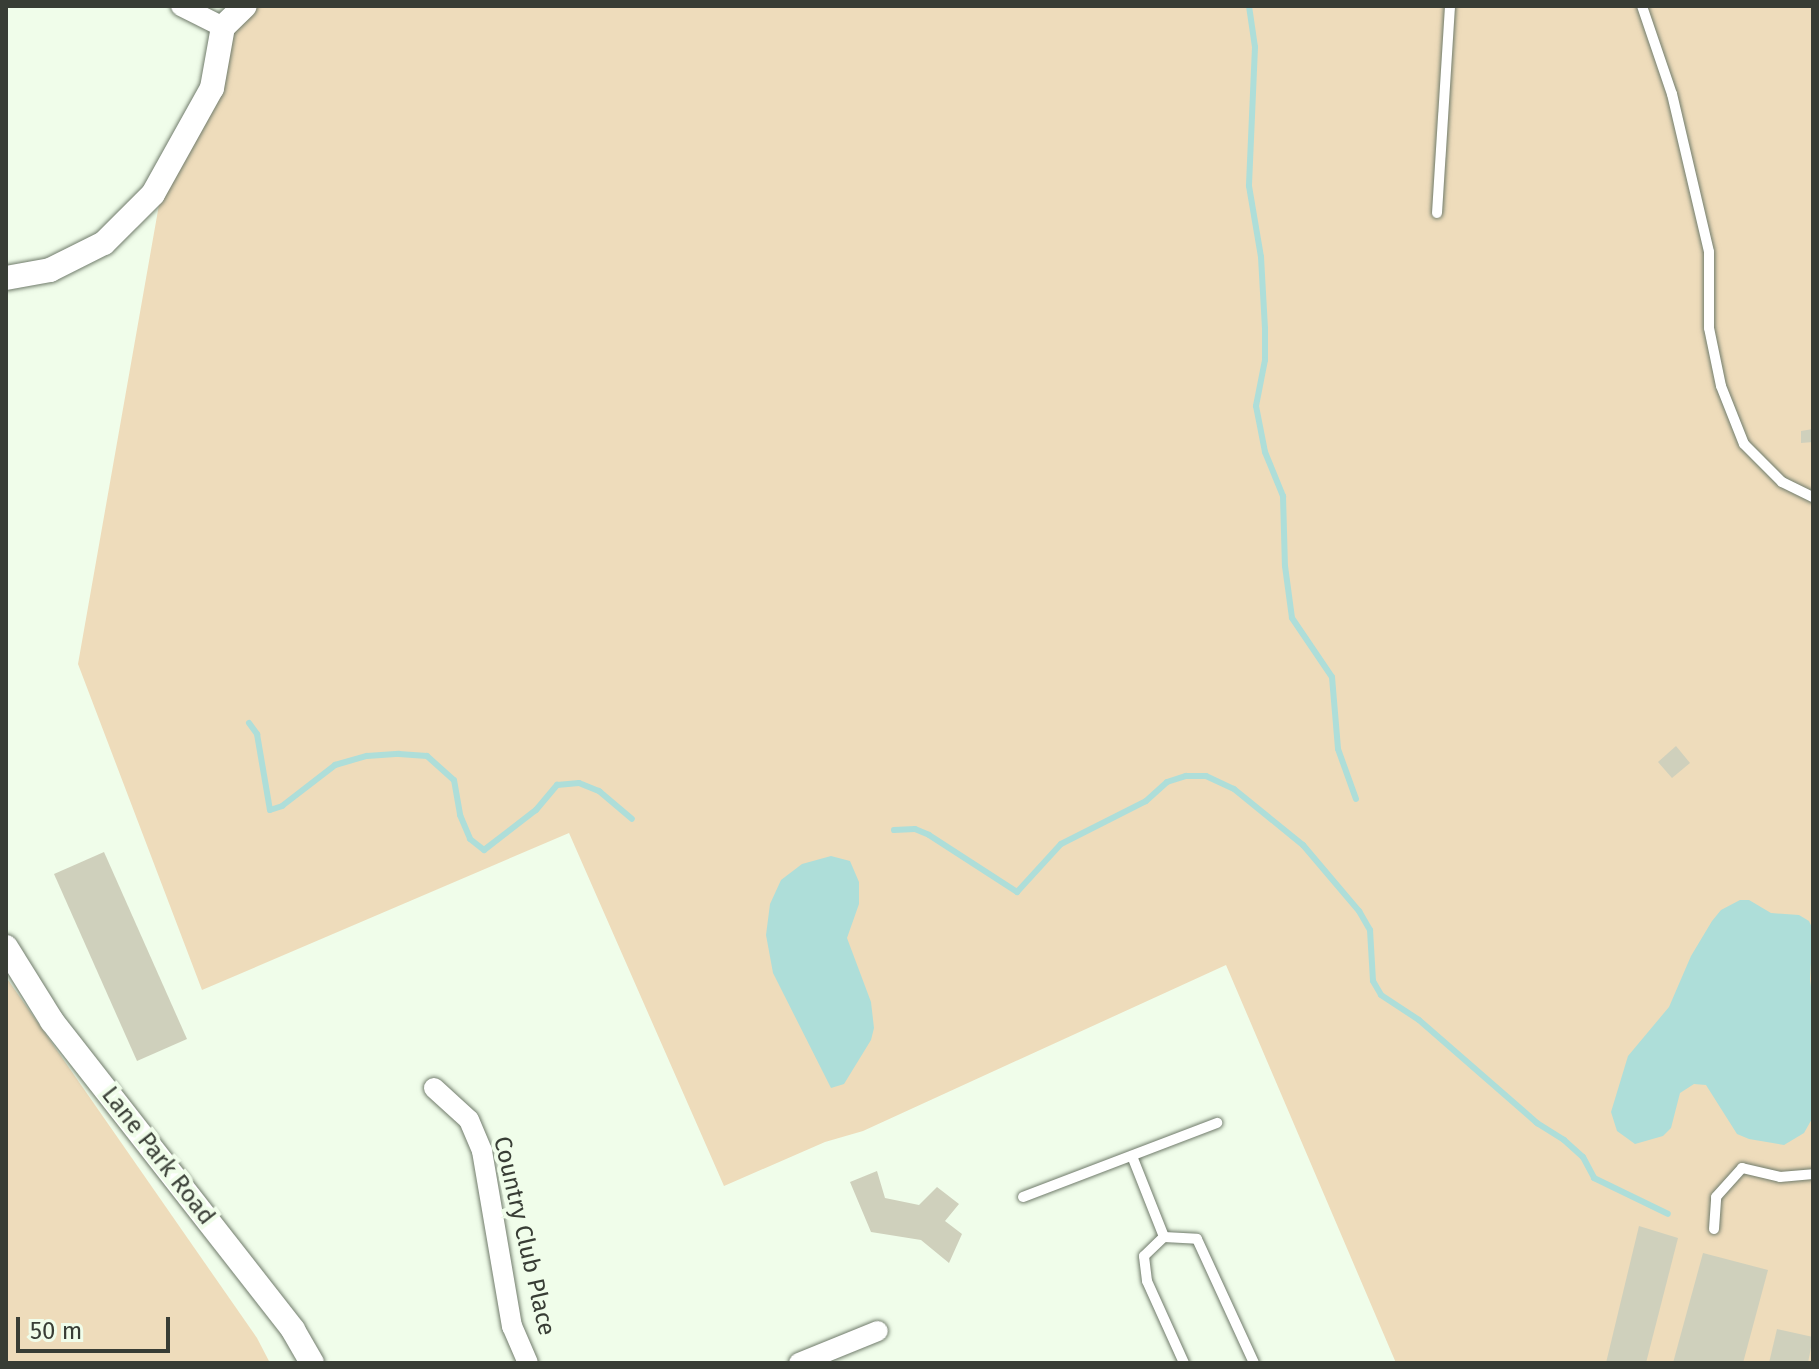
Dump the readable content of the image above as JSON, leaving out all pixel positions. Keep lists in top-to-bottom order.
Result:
{
  "streets": {
    "street": ["Lane Park Road", "Country Club Place"]
  },
  "scale_bar": "50 m"
}
